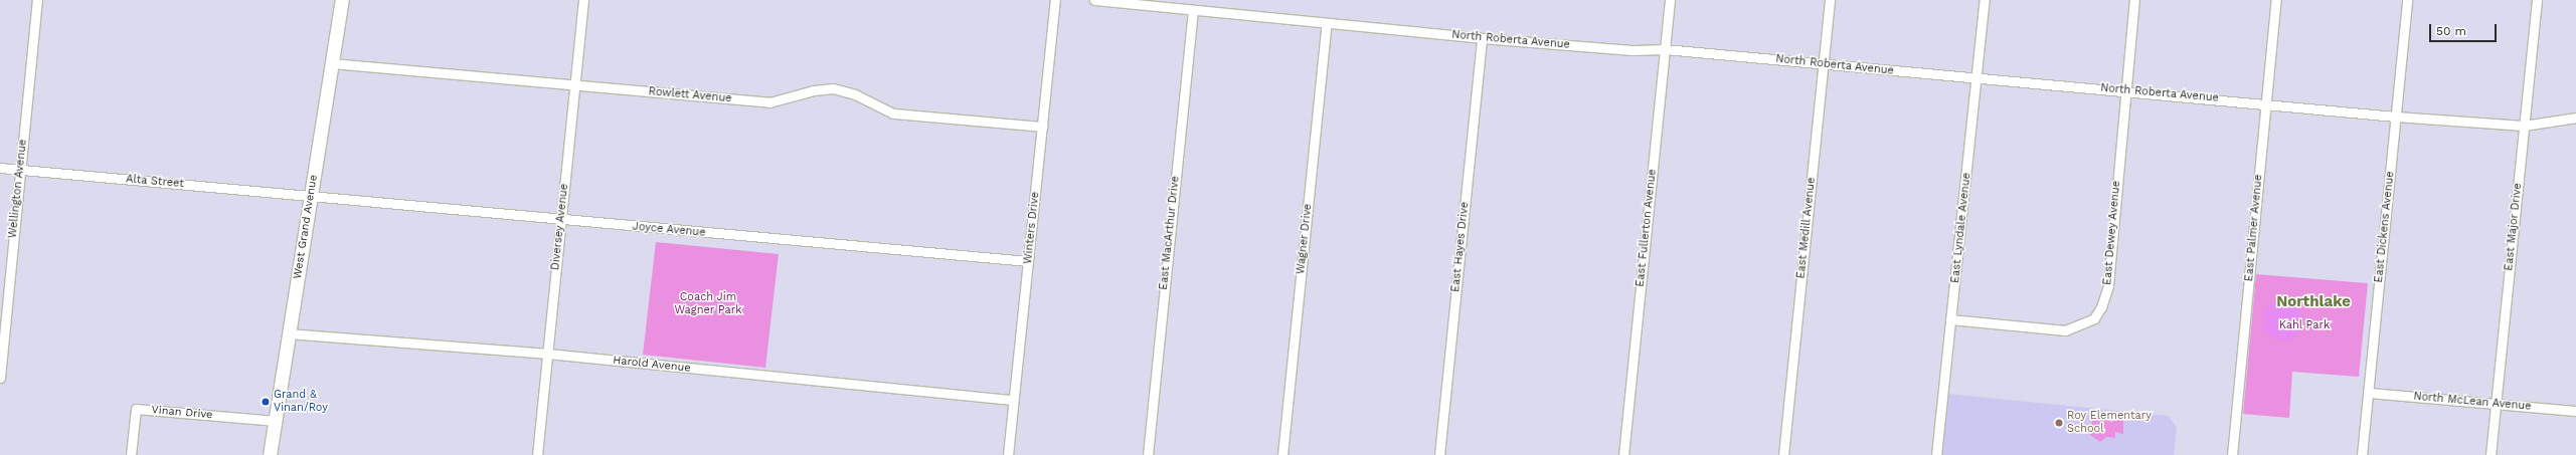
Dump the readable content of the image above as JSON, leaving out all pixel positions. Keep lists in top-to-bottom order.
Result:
{
  "streets": {
    "main road": ["West Grand Avenue"],
    "street": [
      "North Roberta Avenue",
      "Rowlett Avenue",
      "Alta Street",
      "Wellington Avenue",
      "Diversey Avenue",
      "East Dickens Avenue",
      "East Major Drive",
      "Winters Drive",
      "East Fullerton Avenue",
      "East Medill Avenue",
      "East Lyndale Avenue",
      "East Palmer Avenue",
      "Joyce Avenue",
      "East MacArthur Drive",
      "East Dewey Avenue",
      "Wagner Drive",
      "East Hayes Drive",
      "Harold Avenue",
      "North McLean Avenue",
      "Vinan Drive"
    ]
  },
  "crossings": [
    ["North Roberta Avenue", "East Dickens Avenue"],
    ["North Roberta Avenue", "East Major Drive"],
    ["North Roberta Avenue", "East Fullerton Avenue"],
    ["North Roberta Avenue", "East Medill Avenue"],
    ["North Roberta Avenue", "East Lyndale Avenue"],
    ["North Roberta Avenue", "East Palmer Avenue"],
    ["North Roberta Avenue", "East MacArthur Drive"],
    ["North Roberta Avenue", "East Dewey Avenue"],
    ["North Roberta Avenue", "Wagner Drive"],
    ["North Roberta Avenue", "East Hayes Drive"],
    ["Rowlett Avenue", "West Grand Avenue"],
    ["Rowlett Avenue", "Diversey Avenue"],
    ["Rowlett Avenue", "Winters Drive"],
    ["Alta Street", "Wellington Avenue"],
    ["Alta Street", "West Grand Avenue"],
    ["Alta Street", "Joyce Avenue"],
    ["West Grand Avenue", "Joyce Avenue"],
    ["West Grand Avenue", "Harold Avenue"],
    ["West Grand Avenue", "Vinan Drive"],
    ["Diversey Avenue", "Joyce Avenue"],
    ["Diversey Avenue", "Harold Avenue"],
    ["East Dickens Avenue", "North McLean Avenue"],
    ["East Major Drive", "North McLean Avenue"],
    ["Winters Drive", "Joyce Avenue"],
    ["Winters Drive", "Harold Avenue"],
    ["East Lyndale Avenue", "East Dewey Avenue"]
  ],
  "districts": ["Northlake"],
  "parks": ["Coach Jim Wagner Park", "Kahl Park"],
  "places": ["Grand & Vinan/Roy", "Roy Elementary School"],
  "scale_bar": "50 m"
}
